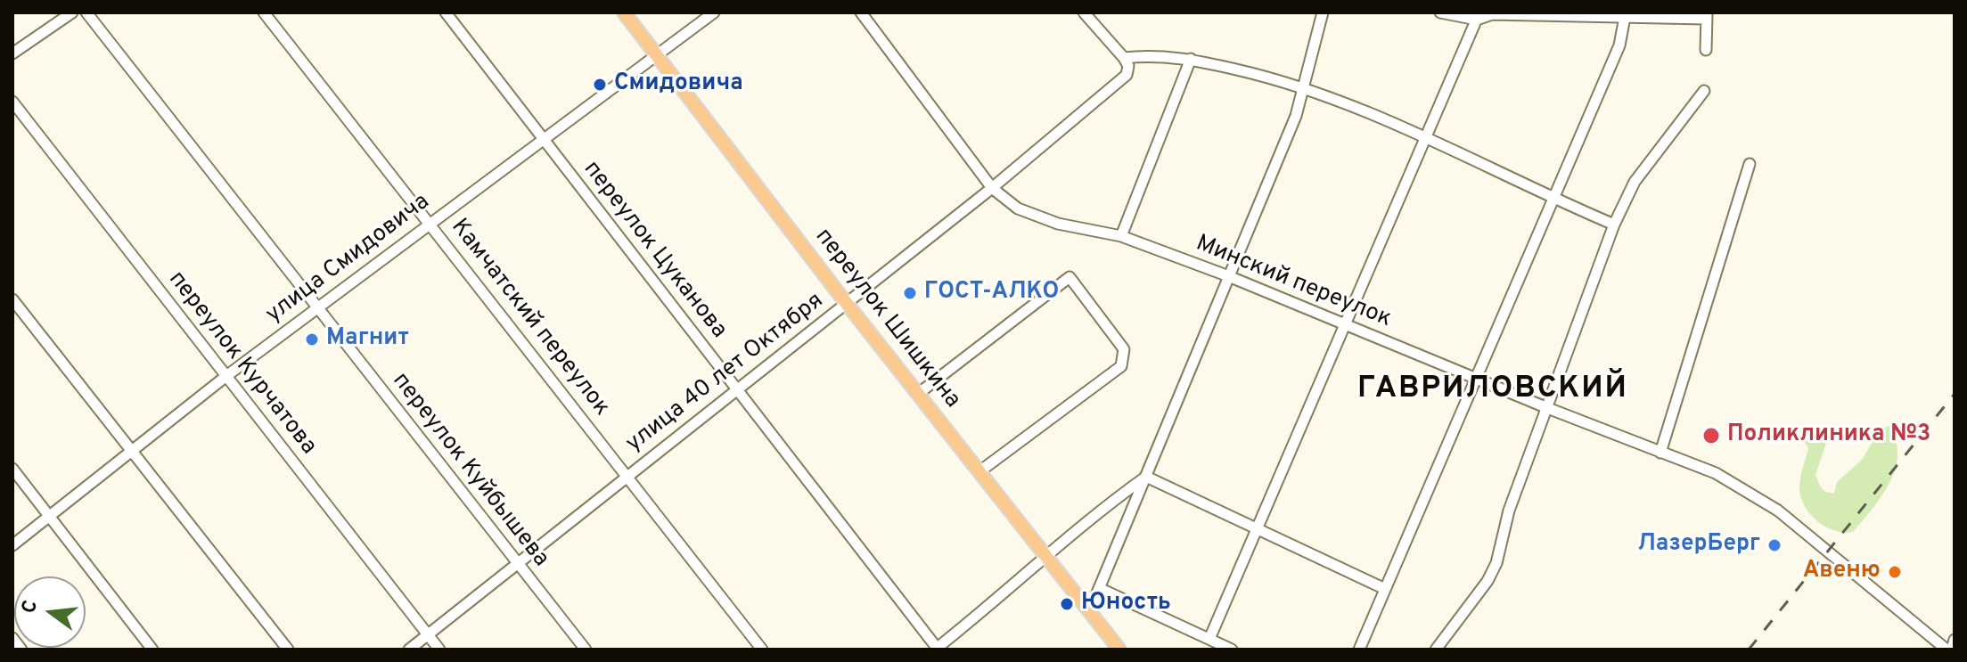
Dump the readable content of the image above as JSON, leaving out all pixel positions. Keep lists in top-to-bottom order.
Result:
{
  "streets": {
    "main road": ["переулок Шишкина"],
    "street": [
      "переулок Цуканова",
      "улица Смидовича",
      "Минский переулок",
      "Камчатский переулок",
      "переулок Курчатова",
      "улица 40 лет Октября",
      "переулок Куйбышева"
    ]
  },
  "crossings": [
    ["переулок Цуканова", "улица Смидовича"],
    ["переулок Цуканова", "улица 40 лет Октября"],
    ["улица Смидовича", "Камчатский переулок"],
    ["улица Смидовича", "переулок Шишкина"],
    ["улица Смидовича", "переулок Курчатова"],
    ["улица Смидовича", "переулок Куйбышева"],
    ["Минский переулок", "улица 40 лет Октября"],
    ["Камчатский переулок", "улица 40 лет Октября"],
    ["переулок Шишкина", "улица 40 лет Октября"],
    ["переулок Курчатова", "улица 40 лет Октября"],
    ["улица 40 лет Октября", "переулок Куйбышева"]
  ],
  "districts": ["ГАВРИЛОВСКИЙ"],
  "places": [
    "Смидовича",
    "ГОСТ-АЛКО",
    "Магнит",
    "Поликлиника №3",
    "ЛазерБерг",
    "Авеню",
    "Юность"
  ],
  "north": "left"
}
